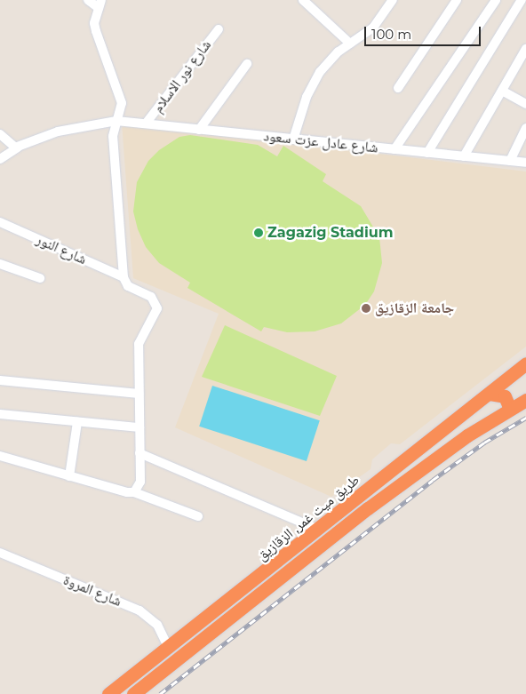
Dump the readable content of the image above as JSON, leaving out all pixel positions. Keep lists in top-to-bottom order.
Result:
{
  "streets": {
    "highway": ["طريق ميت غمر, الزقازيق"],
    "street": [
      "شارع نور الاسلام",
      "شارع عادل عزت سعود",
      "شارع النور",
      "شارع المروة"
    ]
  },
  "crossings": [
    ["شارع نور الاسلام", "شارع عادل عزت سعود"],
    ["طريق ميت غمر, الزقازيق", "شارع المروة"]
  ],
  "places": ["Zagazig Stadium", "جامعة الزقازيق"],
  "scale_bar": "100 m"
}
